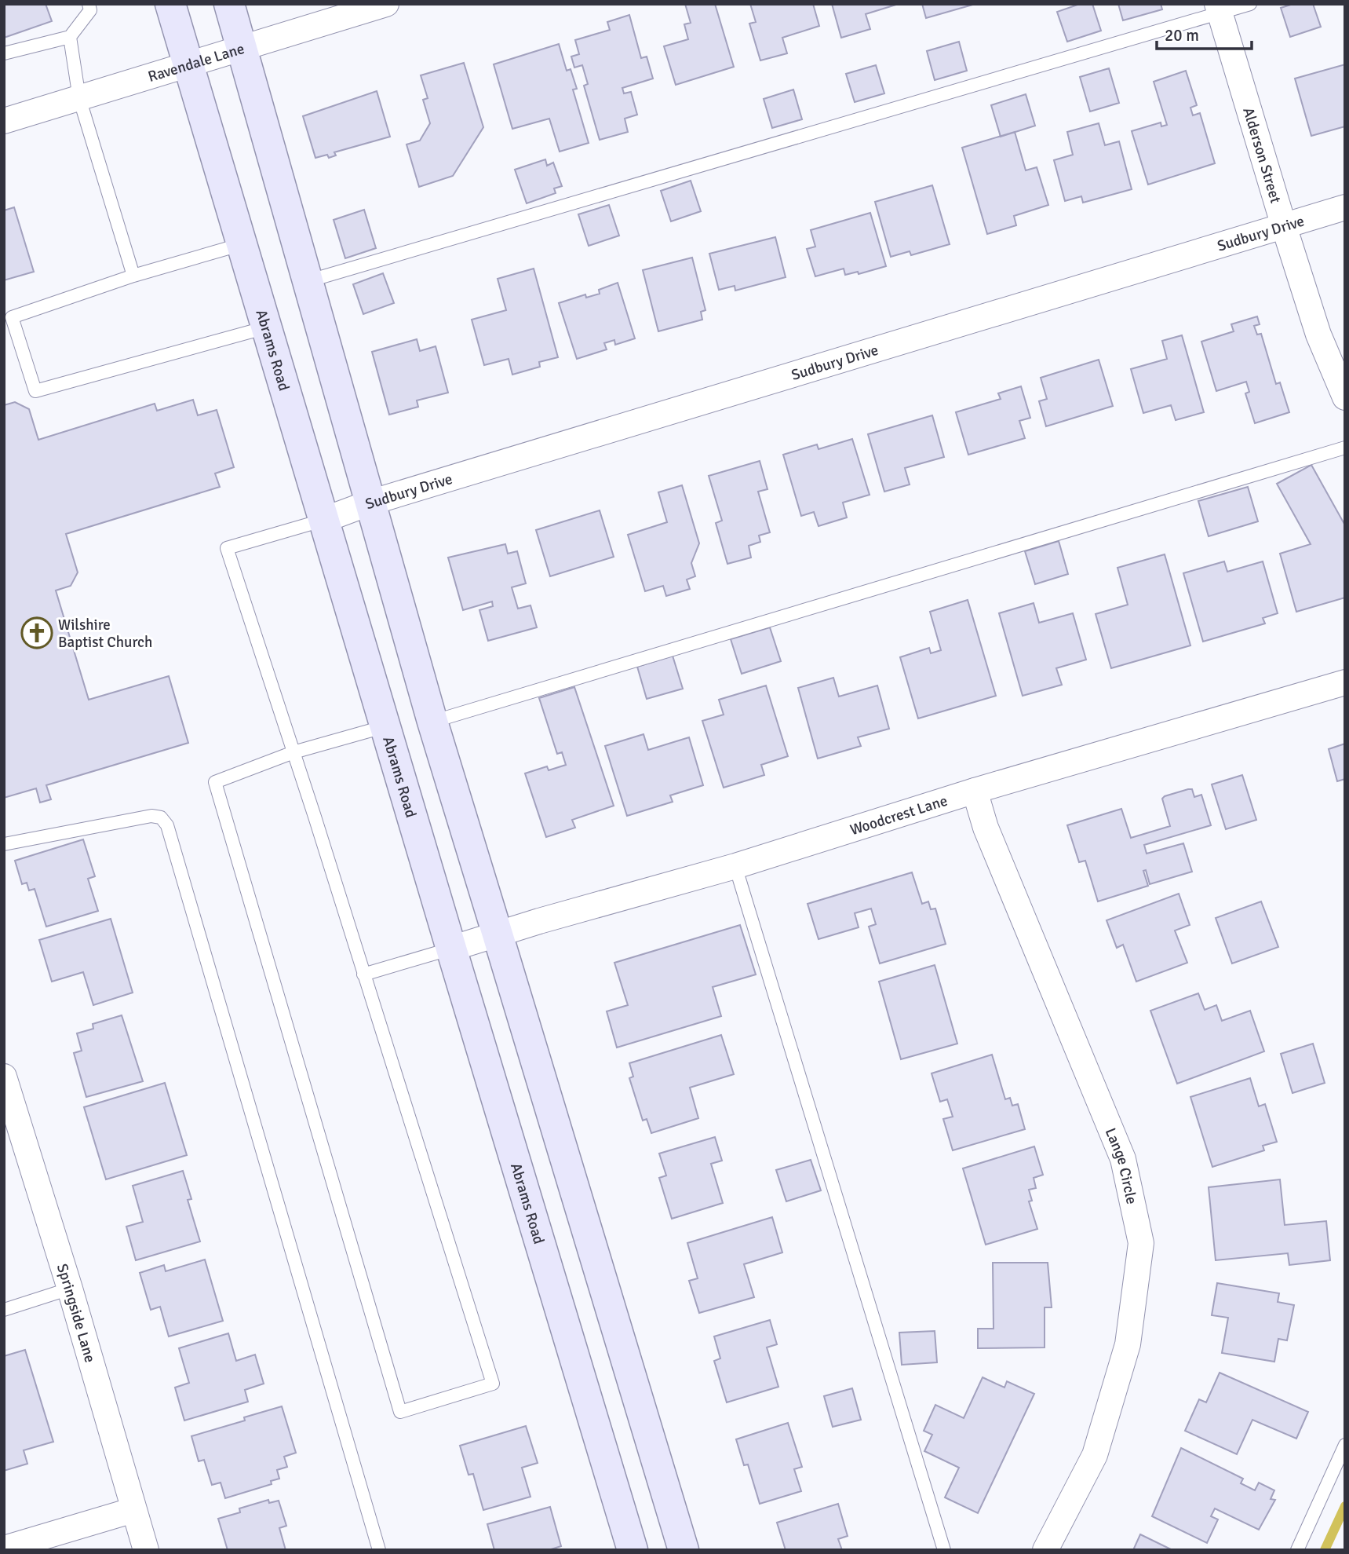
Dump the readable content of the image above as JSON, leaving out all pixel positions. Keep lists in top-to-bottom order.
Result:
{
  "streets": {
    "main road": ["Abrams Road"],
    "street": [
      "Ravendale Lane",
      "Alderson Street",
      "Sudbury Drive",
      "Woodcrest Lane",
      "Lange Circle",
      "Springside Lane"
    ]
  },
  "crossings": [
    ["Ravendale Lane", "Abrams Road"],
    ["Alderson Street", "Sudbury Drive"],
    ["Sudbury Drive", "Abrams Road"],
    ["Abrams Road", "Woodcrest Lane"],
    ["Woodcrest Lane", "Lange Circle"]
  ],
  "places": {
    "church": ["Wilshire Baptist Church"]
  },
  "scale_bar": "20 m"
}
